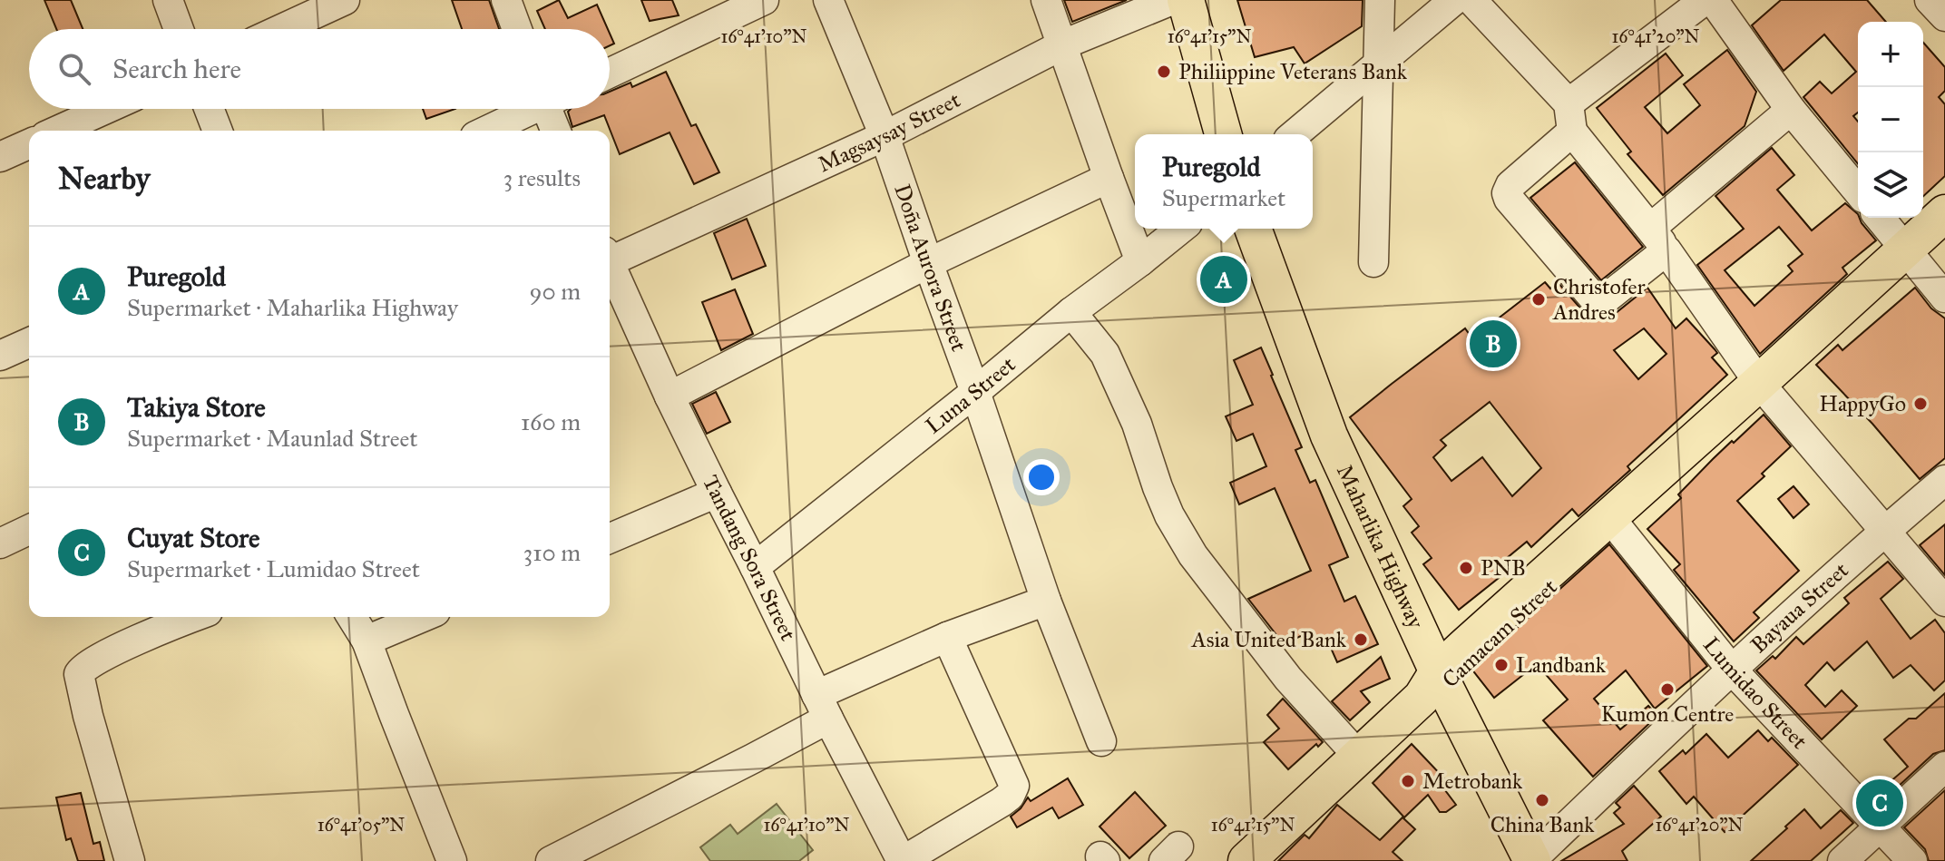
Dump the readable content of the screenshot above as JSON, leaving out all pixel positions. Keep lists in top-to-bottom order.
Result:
{
  "streets": {
    "main road": ["Maharlika Highway", "Camacam Street"],
    "street": [
      "Magsaysay Street",
      "Doña Aurora Street",
      "Luna Street",
      "Tandang Sora Street",
      "Bayaua Street",
      "Lumidao Street"
    ]
  },
  "crossings": [
    ["Magsaysay Street", "Doña Aurora Street"],
    ["Doña Aurora Street", "Luna Street"],
    ["Luna Street", "Tandang Sora Street"],
    ["Maharlika Highway", "Bayaua Street"],
    ["Maharlika Highway", "Camacam Street"],
    ["Bayaua Street", "Lumidao Street"],
    ["Camacam Street", "Lumidao Street"]
  ],
  "places": [
    "Philiippine Veterans Bank",
    "Christofer Andres",
    "HappyGo",
    "PNB",
    "Asia United Bank",
    "Landbank",
    "Kumon Centre",
    "Metrobank",
    "China Bank"
  ],
  "page": {
    "map_buttons": ["+", "−"],
    "search": "Search here",
    "heading": ["Nearby", "3 results"],
    "popup": ["Puregold", "Supermarket"],
    "list": [
      {
        "mark": "A",
        "name": "Puregold",
        "note": "Supermarket · Maharlika Highway",
        "value": "90 m"
      },
      {
        "mark": "B",
        "name": "Takiya Store",
        "note": "Supermarket · Maunlad Street",
        "value": "160 m"
      },
      {
        "mark": "C",
        "name": "Cuyat Store",
        "note": "Supermarket · Lumidao Street",
        "value": "310 m"
      }
    ],
    "pins": ["A", "B", "C"]
  },
  "coordinates": [
    "16°41'10\"N",
    "16°41'15\"N",
    "16°41'20\"N",
    "16°41'05\"N"
  ]
}
